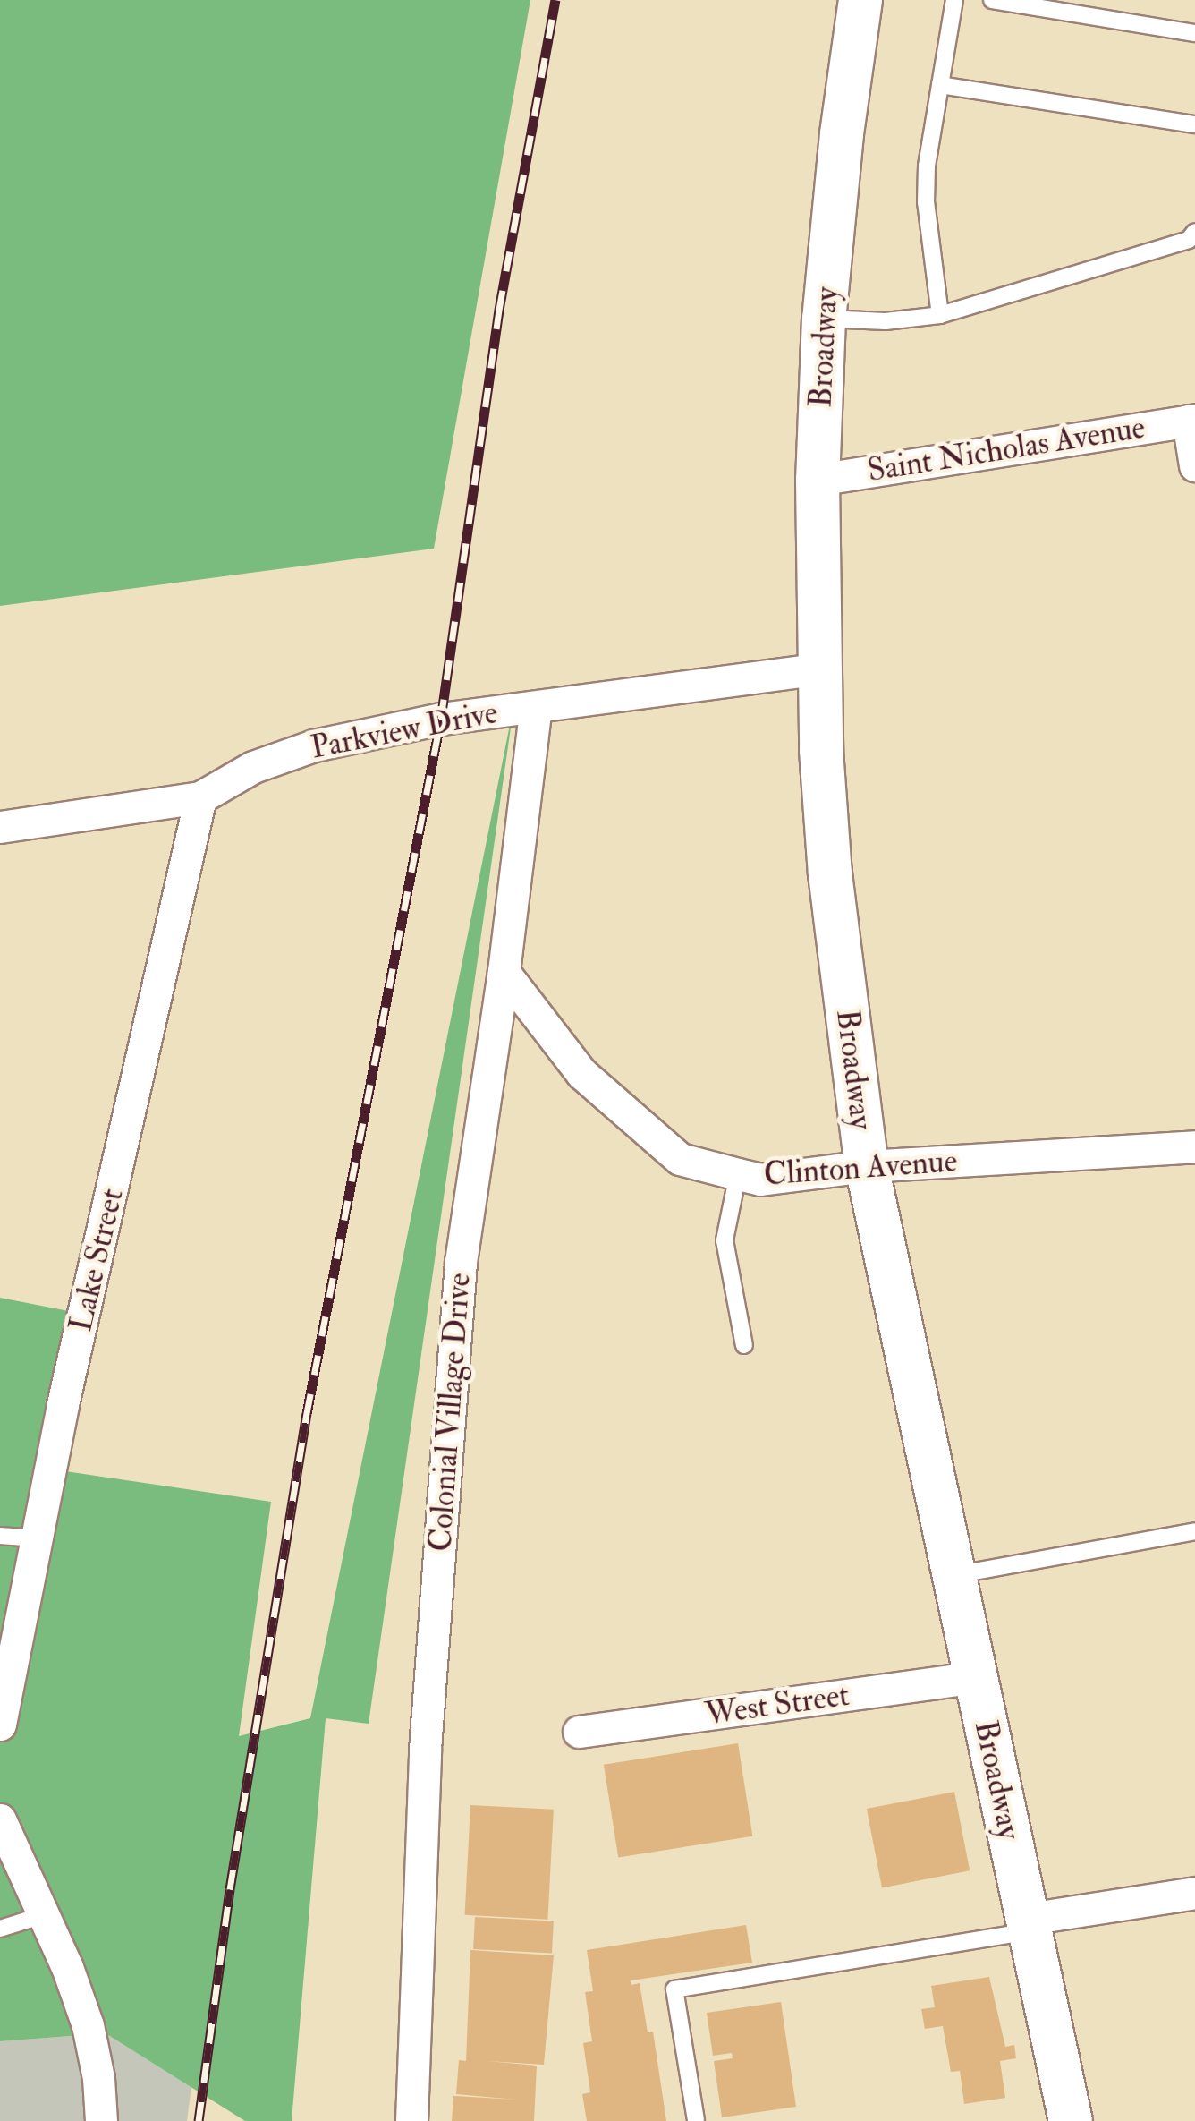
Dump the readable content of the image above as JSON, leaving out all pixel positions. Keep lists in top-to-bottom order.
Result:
{
  "streets": {
    "street": [
      "Broadway",
      "Saint Nicholas Avenue",
      "Parkview Drive",
      "Clinton Avenue",
      "Lake Street",
      "Colonial Village Drive",
      "West Street"
    ]
  },
  "crossings": [
    ["Broadway", "Saint Nicholas Avenue"],
    ["Broadway", "Parkview Drive"],
    ["Broadway", "Clinton Avenue"],
    ["Broadway", "West Street"],
    ["Parkview Drive", "Lake Street"],
    ["Parkview Drive", "Colonial Village Drive"],
    ["Clinton Avenue", "Colonial Village Drive"]
  ]
}
